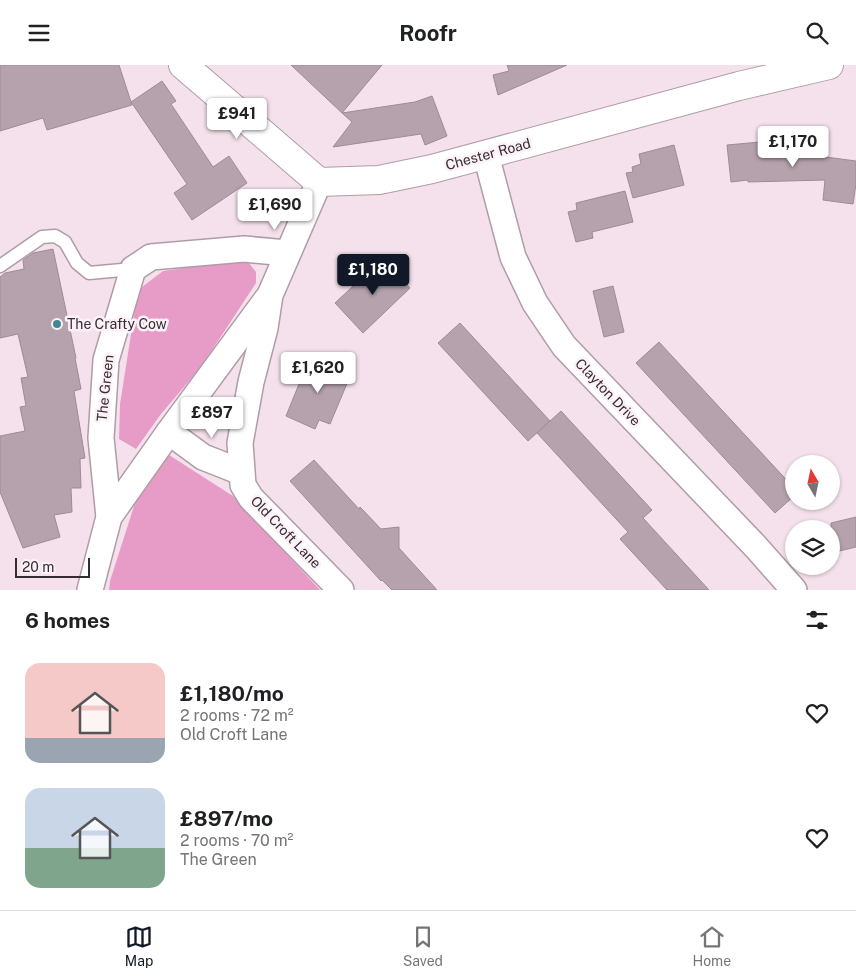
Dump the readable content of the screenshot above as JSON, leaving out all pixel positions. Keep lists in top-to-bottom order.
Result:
{
  "streets": {
    "main road": ["Chester Road"],
    "street": ["The Green", "Clayton Drive", "Old Croft Lane"]
  },
  "crossings": [
    ["Chester Road", "Clayton Drive"],
    ["Chester Road", "Old Croft Lane"],
    ["The Green", "Old Croft Lane"]
  ],
  "places": ["The Crafty Cow"],
  "scale_bar": "20 m",
  "north": "top",
  "page": {
    "header": "Roofr",
    "price": [
      "£941",
      "£1,170",
      "£1,690",
      "£1,180",
      "£1,620",
      "£897"
    ],
    "scale": "20 m",
    "heading": "6 homes",
    "list": [
      {
        "name": "£1,180/mo",
        "note": "2 rooms · 72 m² · Old Croft Lane"
      },
      {
        "name": "£897/mo",
        "note": "2 rooms · 70 m² · The Green"
      }
    ],
    "tabs": ["Map", "Saved", "Home"]
  }
}
